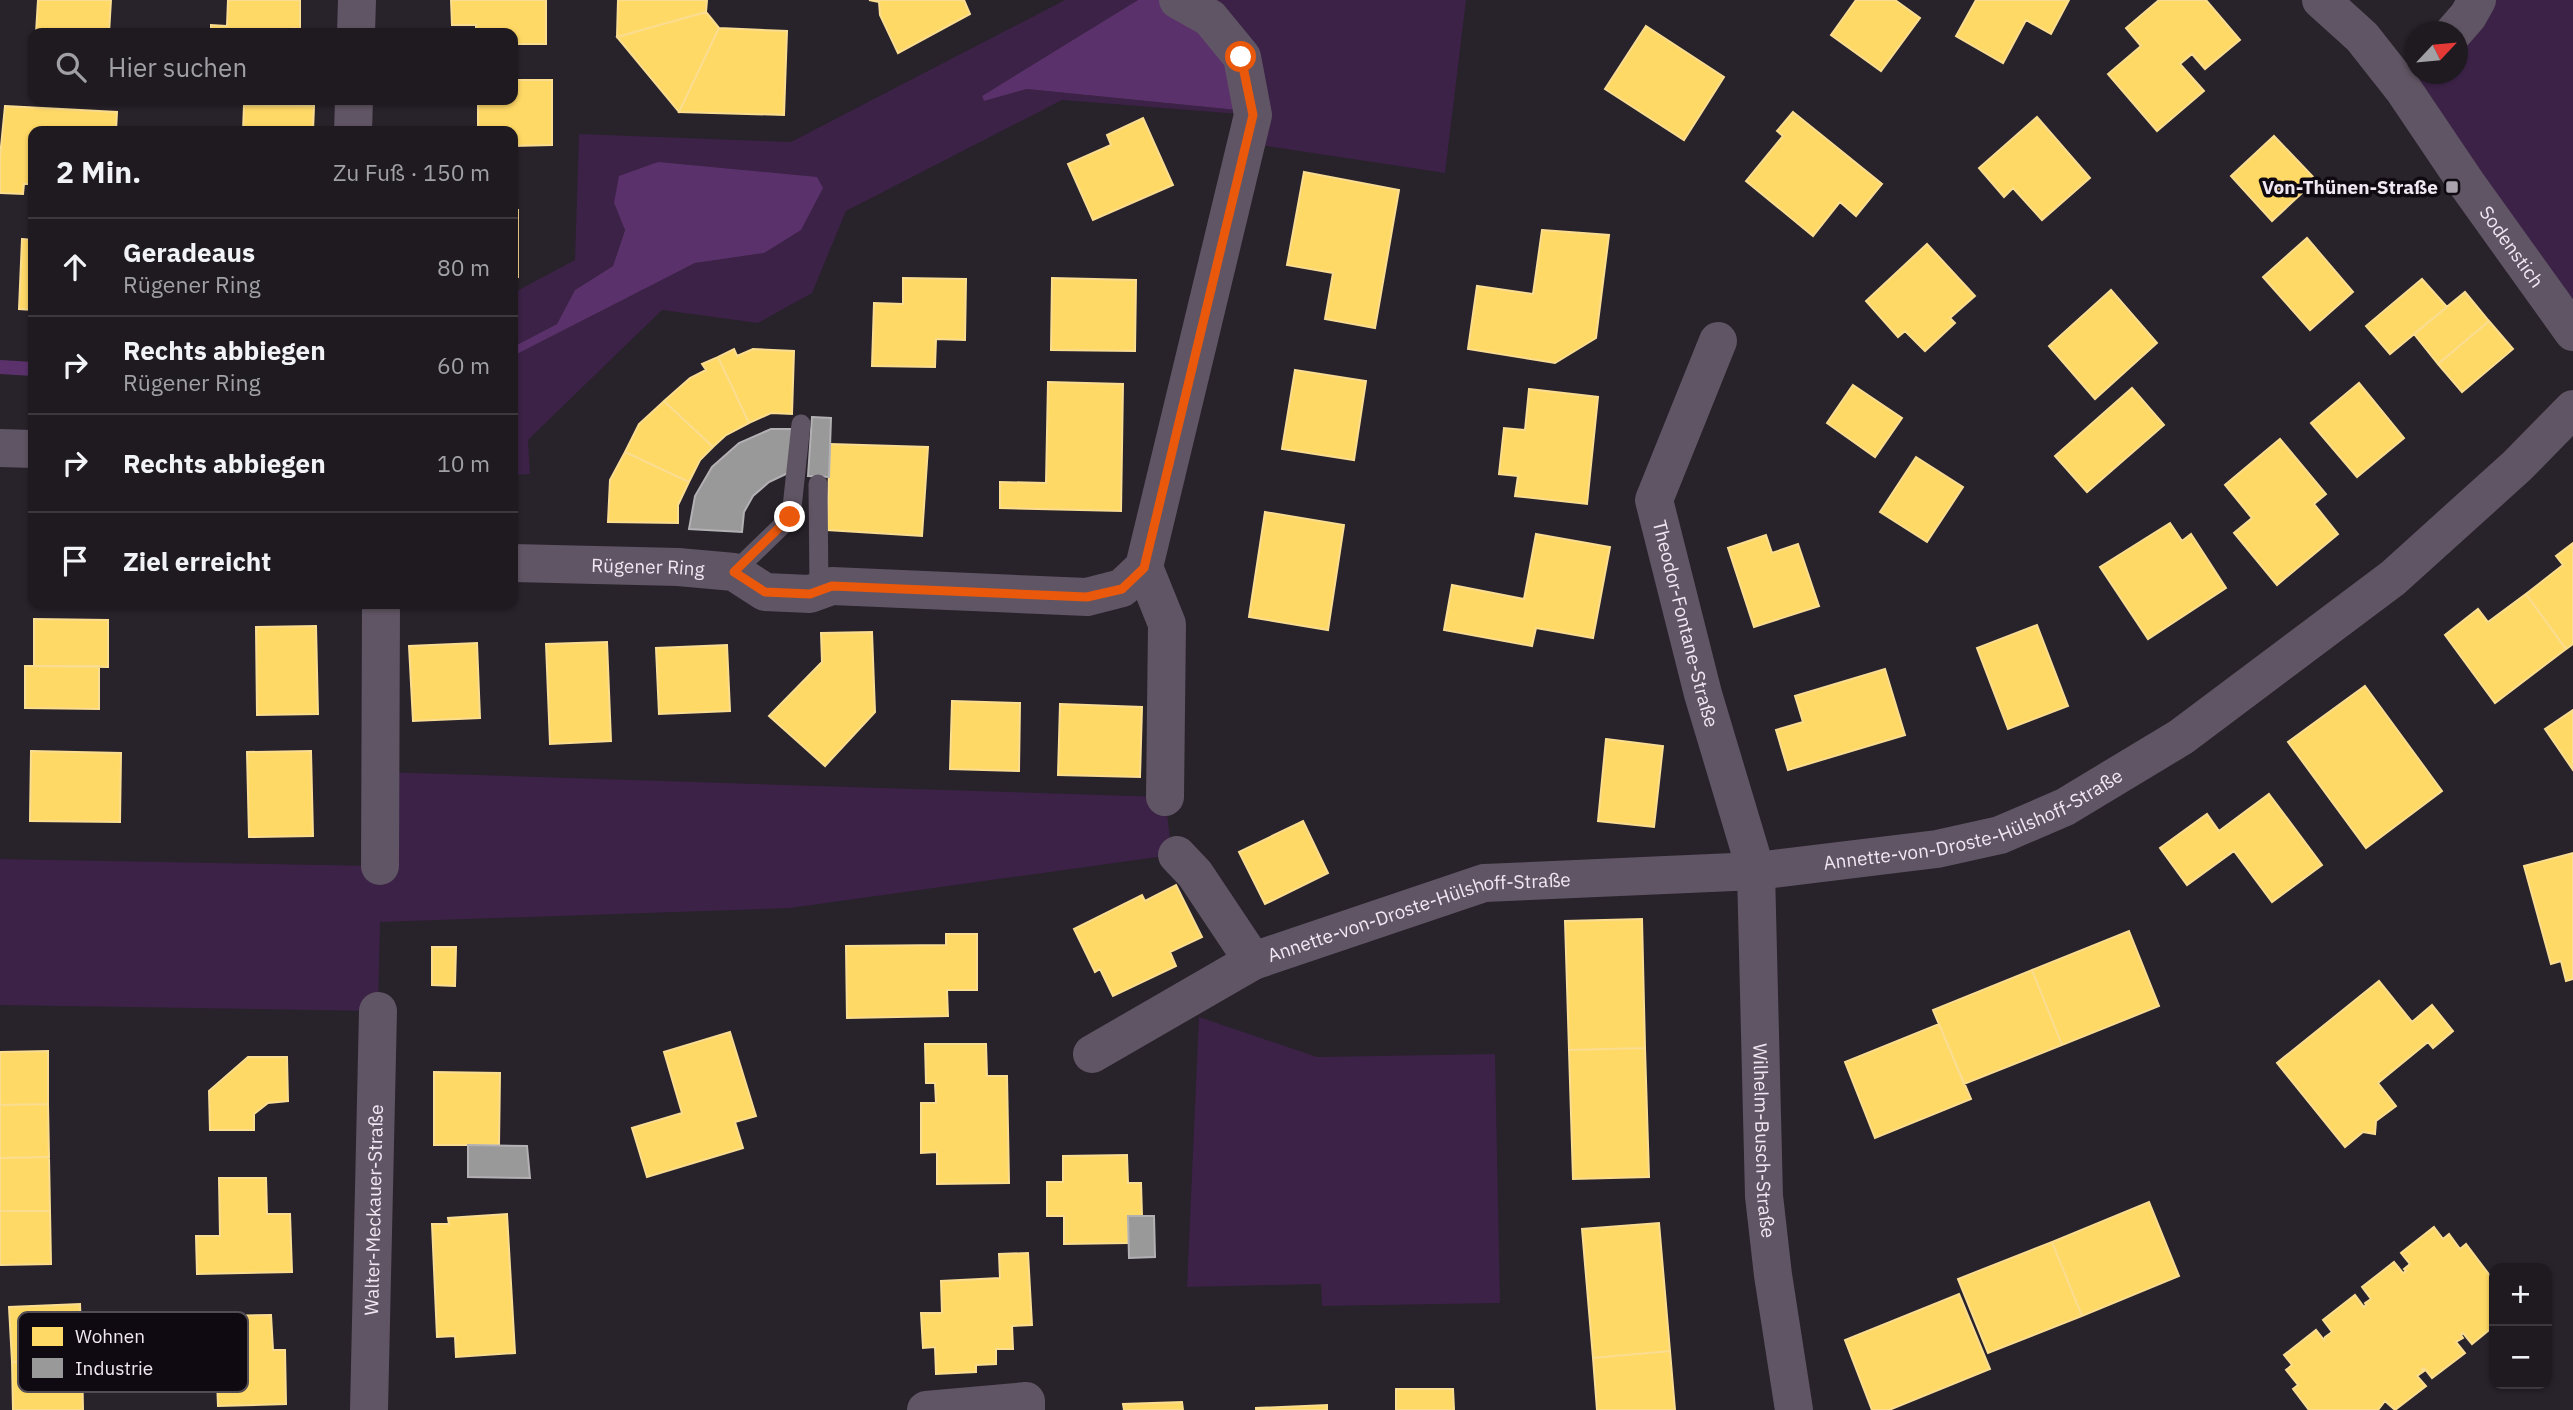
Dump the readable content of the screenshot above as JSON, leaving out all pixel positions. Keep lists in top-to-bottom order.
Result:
{
  "streets": {
    "street": [
      "Sodenstich",
      "Rügener Ring",
      "Theodor-Fontane-Straße",
      "Annette-von-Droste-Hülshoff-Straße",
      "Wilhelm-Busch-Straße",
      "Walter-Meckauer-Straße"
    ]
  },
  "crossings": [
    ["Theodor-Fontane-Straße", "Annette-von-Droste-Hülshoff-Straße"],
    ["Theodor-Fontane-Straße", "Wilhelm-Busch-Straße"],
    ["Annette-von-Droste-Hülshoff-Straße", "Wilhelm-Busch-Straße"]
  ],
  "places": {
    "transit": ["Von-Thünen-Straße"]
  },
  "legend": ["Wohnen", "Industrie"],
  "north": "top right",
  "page": {
    "search": "Hier suchen",
    "heading": ["2 Min.", "Zu Fuß · 150 m"],
    "list": [
      ["Geradeaus", "Rügener Ring", "80 m"],
      ["Rechts abbiegen", "Rügener Ring", "60 m"],
      ["Rechts abbiegen", "10 m"],
      "Ziel erreicht"
    ],
    "map_buttons": ["+", "−"]
  }
}
